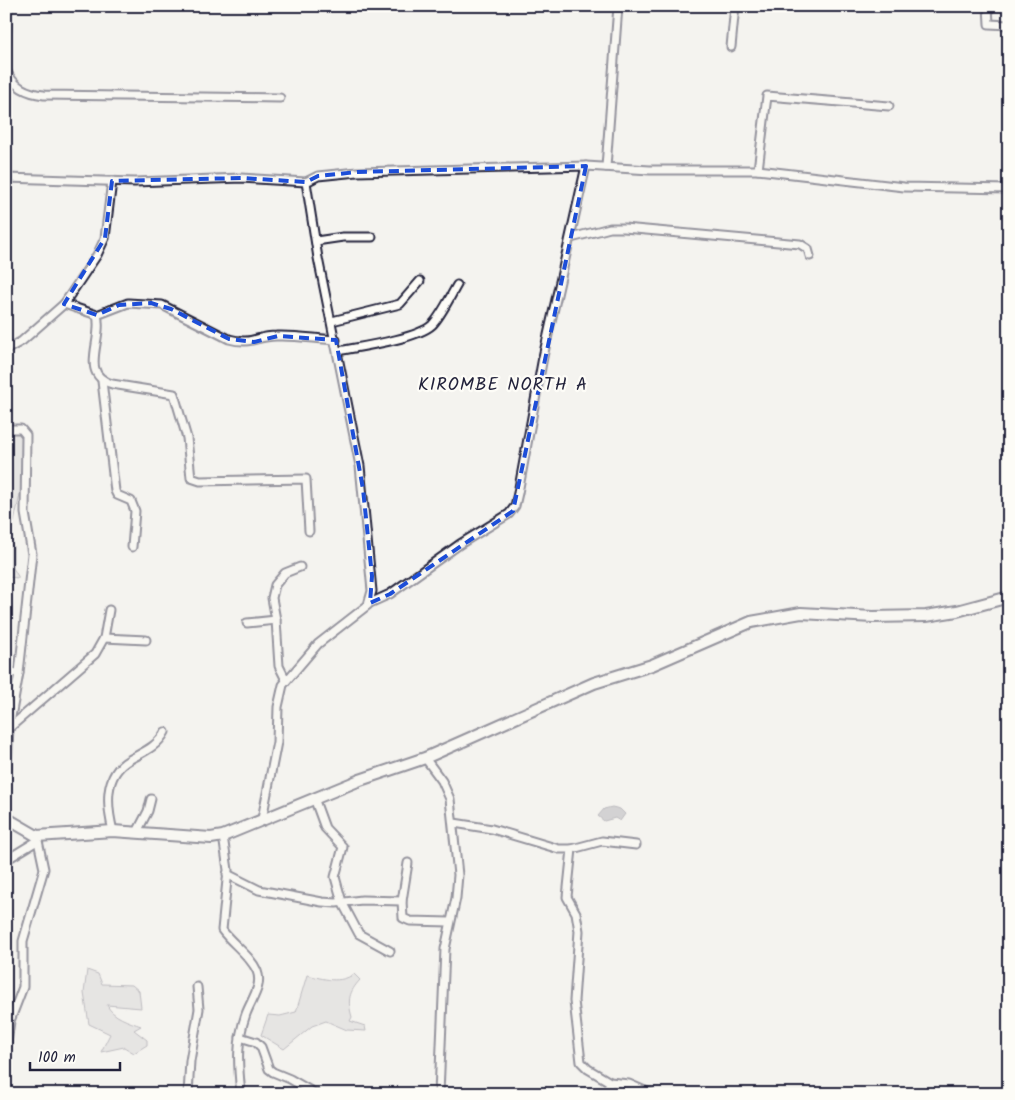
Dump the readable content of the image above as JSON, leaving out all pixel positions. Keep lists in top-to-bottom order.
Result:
{
  "districts": ["KIROMBE NORTH A"],
  "scale_bar": "100 m"
}
